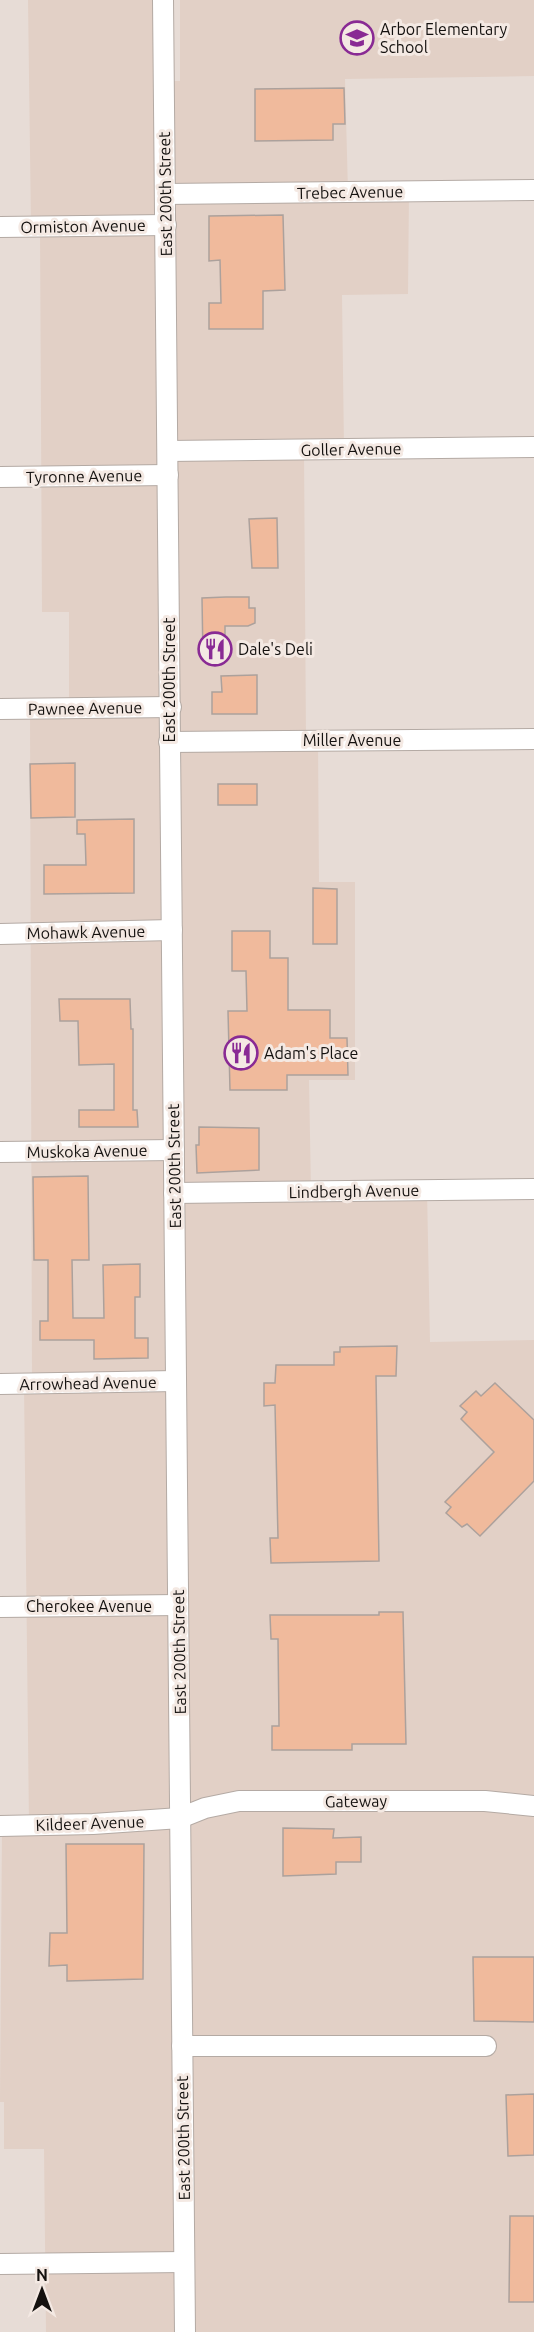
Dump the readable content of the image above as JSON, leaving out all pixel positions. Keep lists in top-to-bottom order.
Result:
{
  "streets": {
    "street": [
      "Trebec Avenue",
      "East 200th Street",
      "Ormiston Avenue",
      "Goller Avenue",
      "Tyronne Avenue",
      "Pawnee Avenue",
      "Miller Avenue",
      "Mohawk Avenue",
      "Muskoka Avenue",
      "Lindbergh Avenue",
      "Arrowhead Avenue",
      "Cherokee Avenue",
      "Gateway",
      "Kildeer Avenue"
    ]
  },
  "crossings": [
    ["Trebec Avenue", "East 200th Street"],
    ["East 200th Street", "Ormiston Avenue"],
    ["East 200th Street", "Goller Avenue"],
    ["East 200th Street", "Tyronne Avenue"],
    ["East 200th Street", "Pawnee Avenue"],
    ["East 200th Street", "Miller Avenue"],
    ["East 200th Street", "Mohawk Avenue"],
    ["East 200th Street", "Muskoka Avenue"],
    ["East 200th Street", "Lindbergh Avenue"],
    ["East 200th Street", "Arrowhead Avenue"],
    ["East 200th Street", "Cherokee Avenue"],
    ["East 200th Street", "Gateway"],
    ["East 200th Street", "Kildeer Avenue"],
    ["Gateway", "Kildeer Avenue"]
  ],
  "places": {
    "school or university": ["Arbor Elementary School"],
    "restaurant": ["Dale's Deli", "Adam's Place"]
  },
  "north": "top"
}
